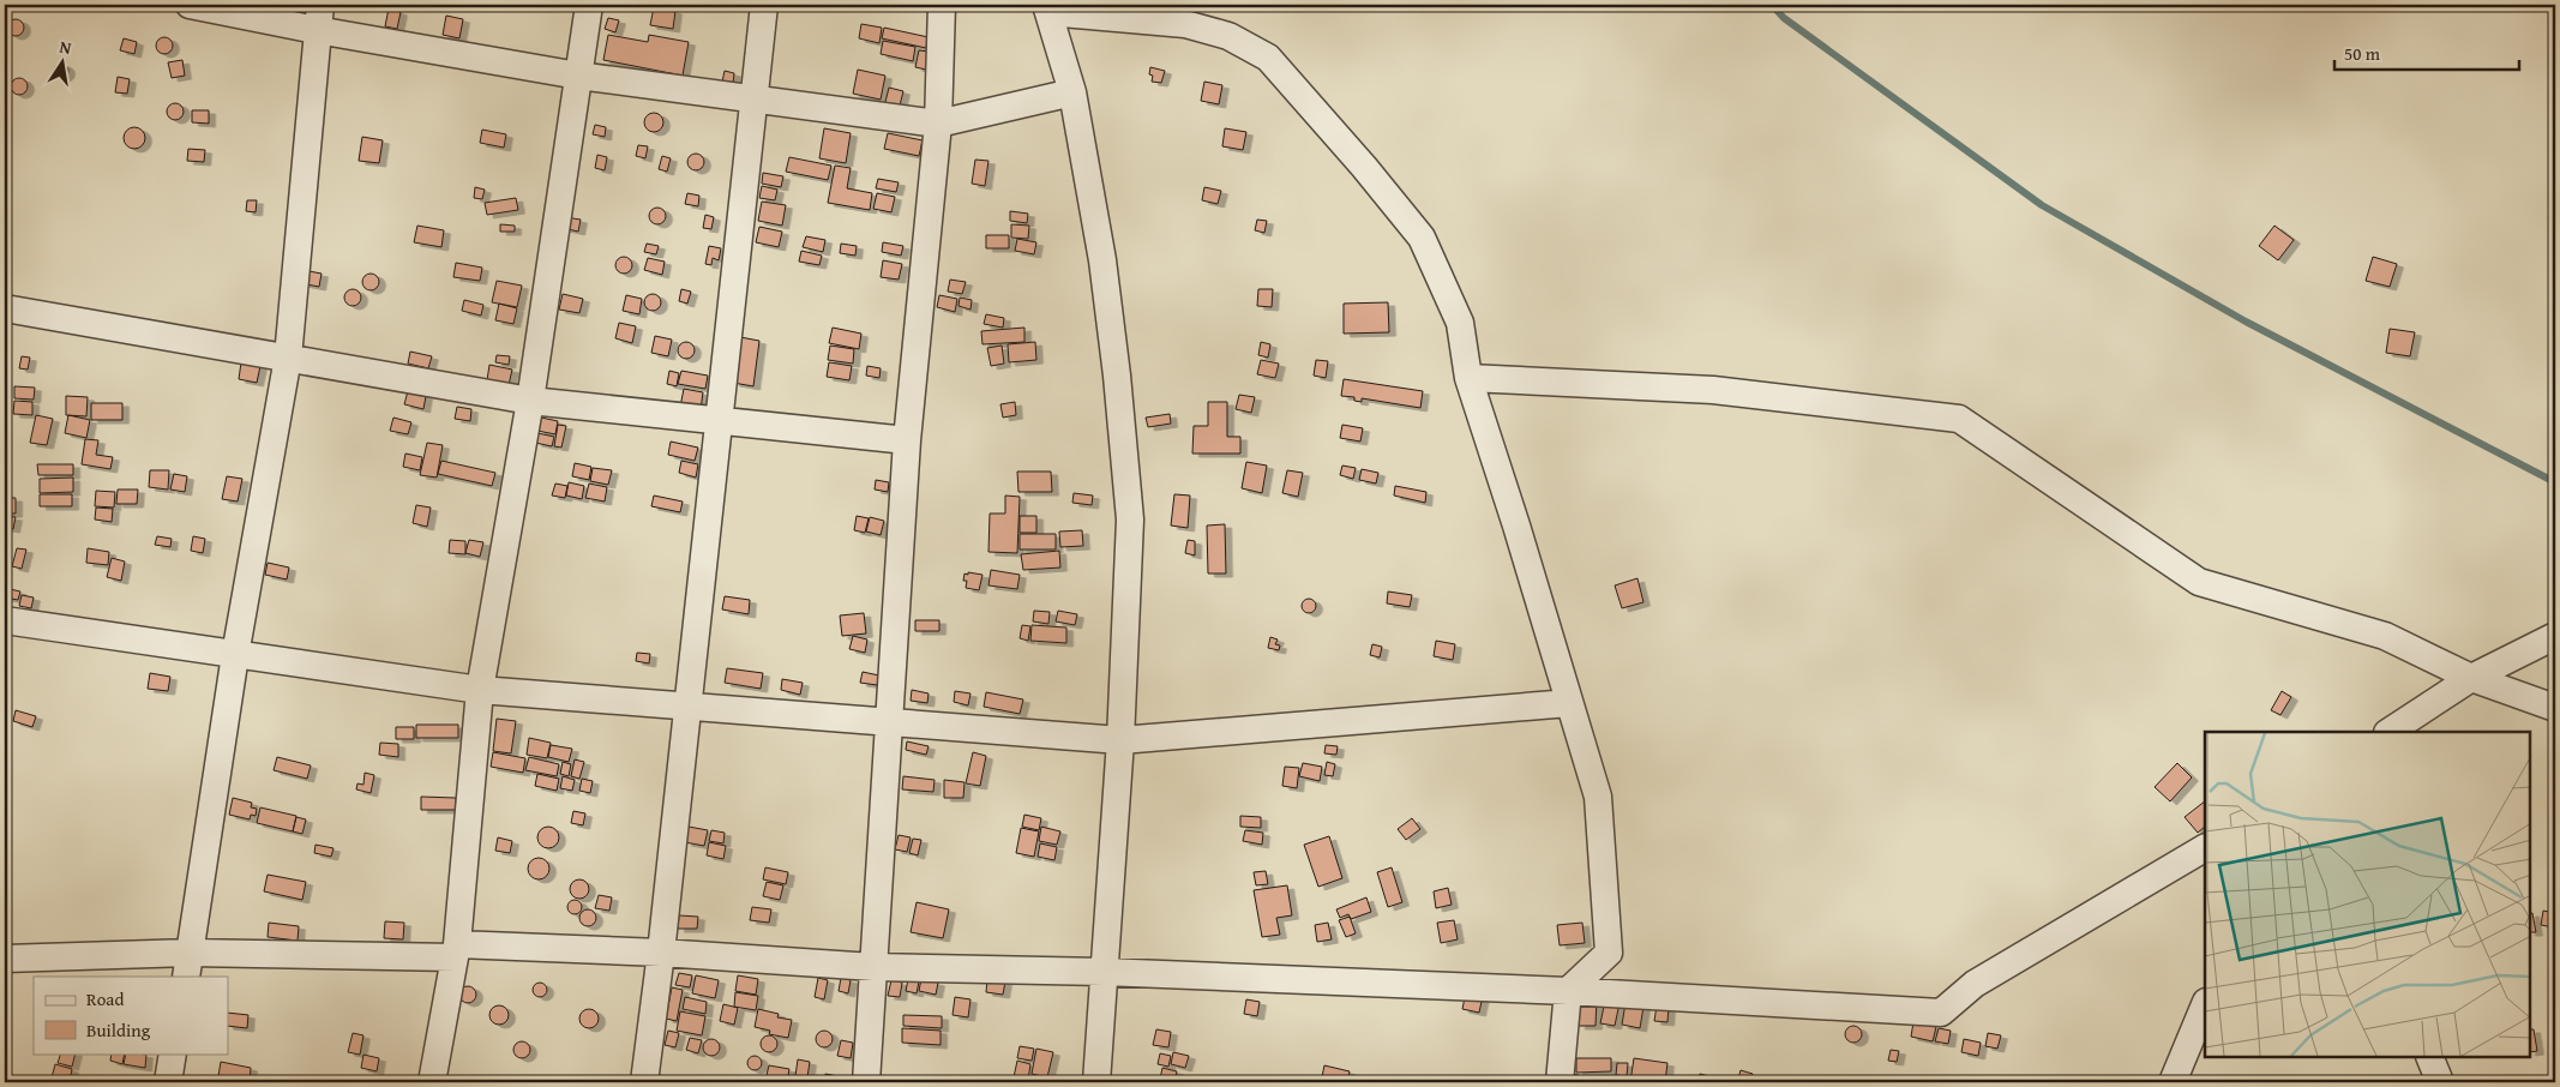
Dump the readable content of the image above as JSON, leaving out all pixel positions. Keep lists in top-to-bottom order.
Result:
{
  "legend": ["Road", "Building"],
  "scale_bar": "50 m",
  "north": "top"
}
